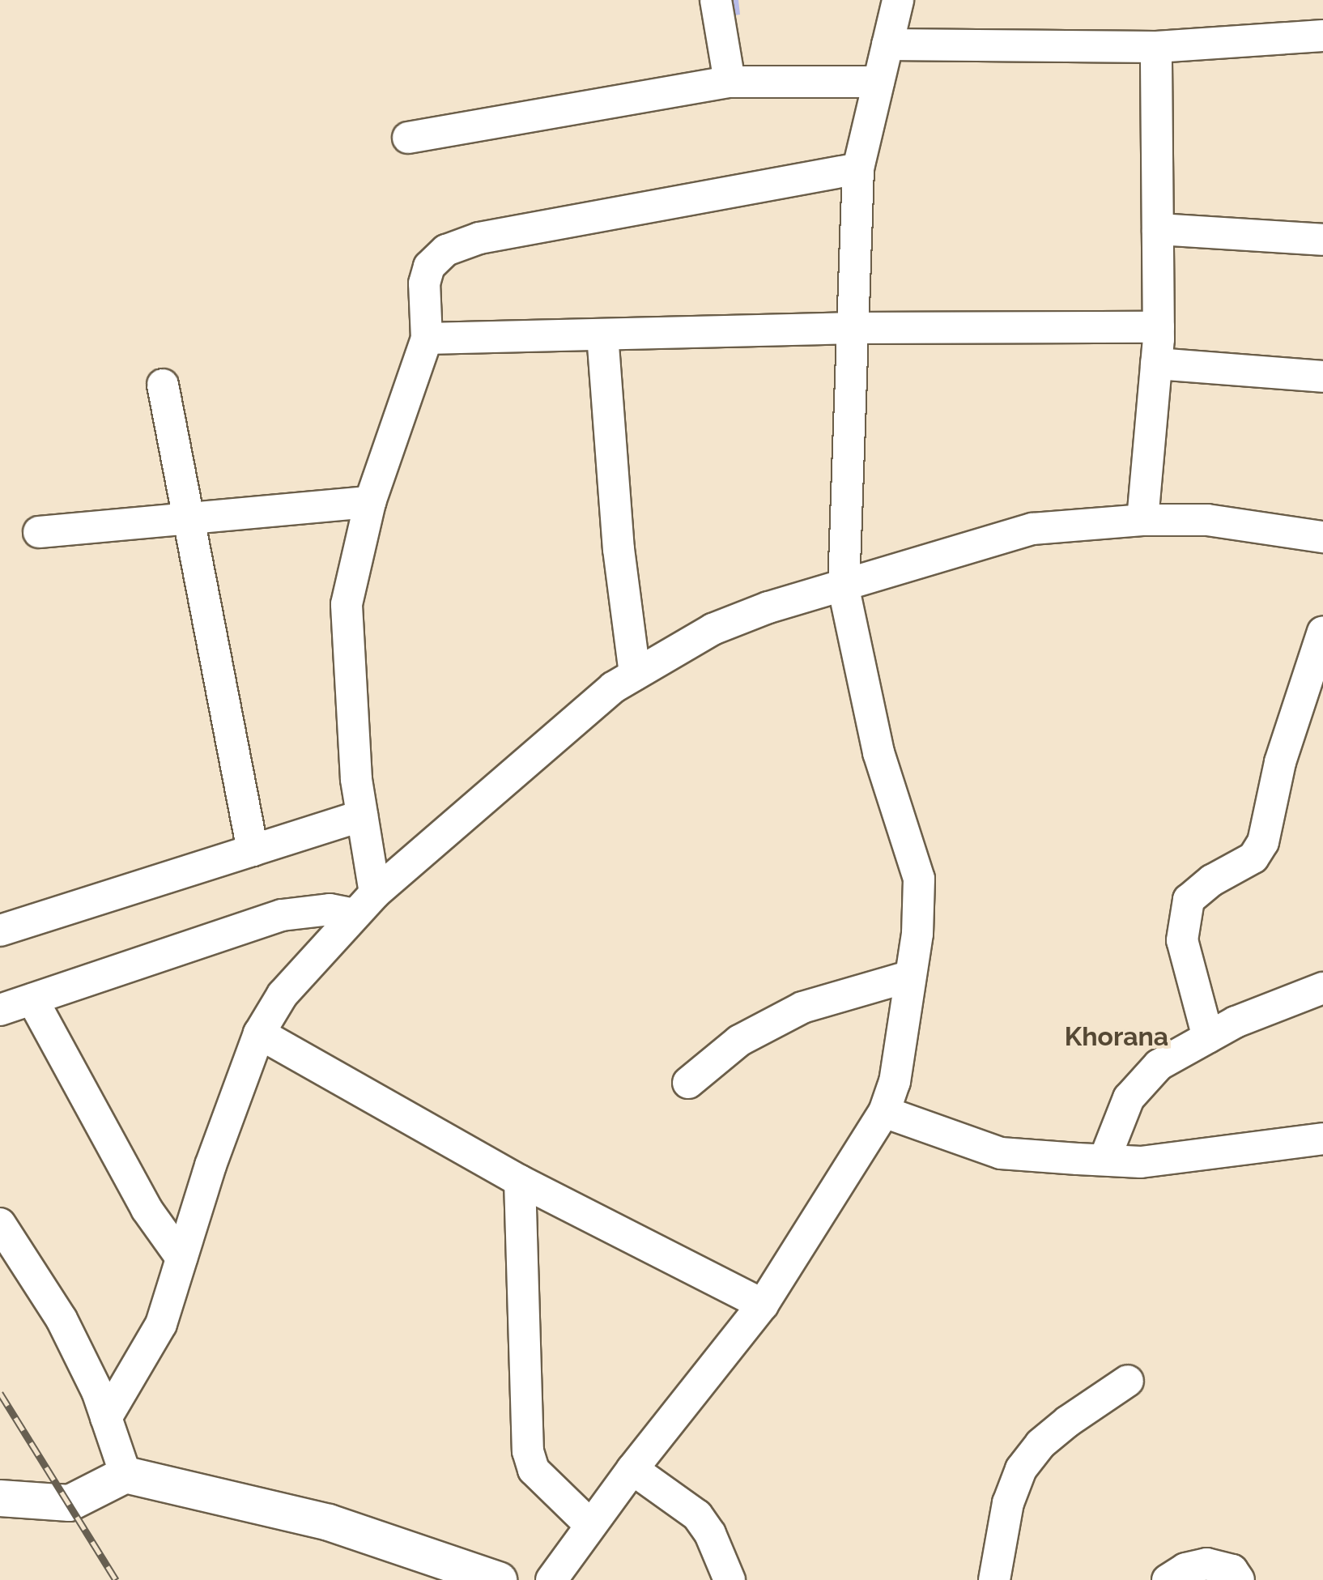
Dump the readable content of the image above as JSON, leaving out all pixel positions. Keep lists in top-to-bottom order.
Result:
{
  "districts": ["Khorana"]
}
